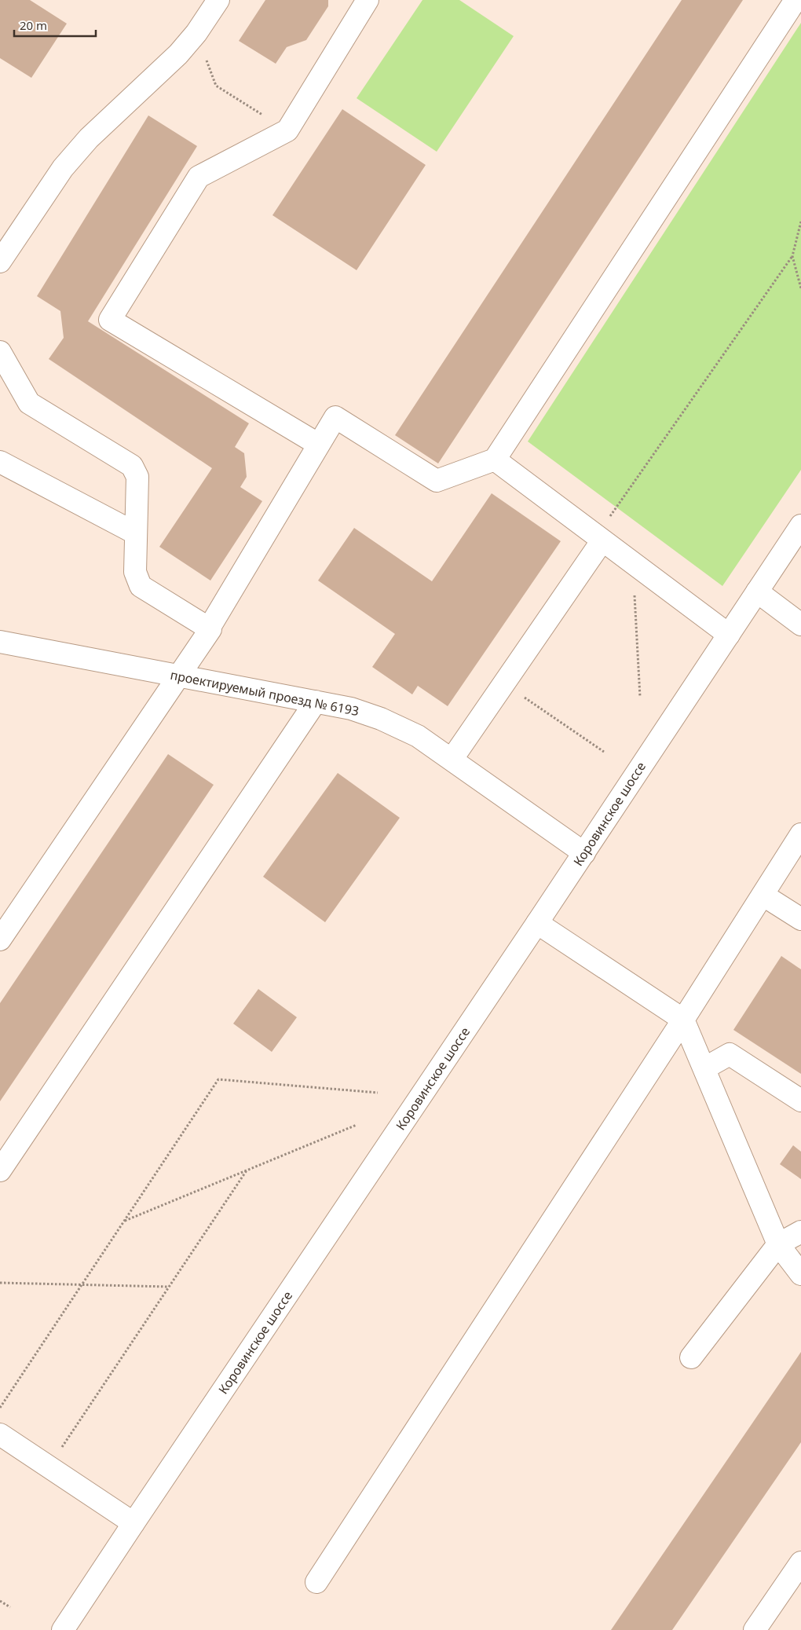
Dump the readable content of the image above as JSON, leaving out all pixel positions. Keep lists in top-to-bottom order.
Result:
{
  "streets": {
    "main road": ["проектируемый проезд № 6193", "Коровинское шоссе"]
  },
  "crossings": [
    ["проектируемый проезд № 6193", "Коровинское шоссе"]
  ],
  "scale_bar": "20 m"
}
